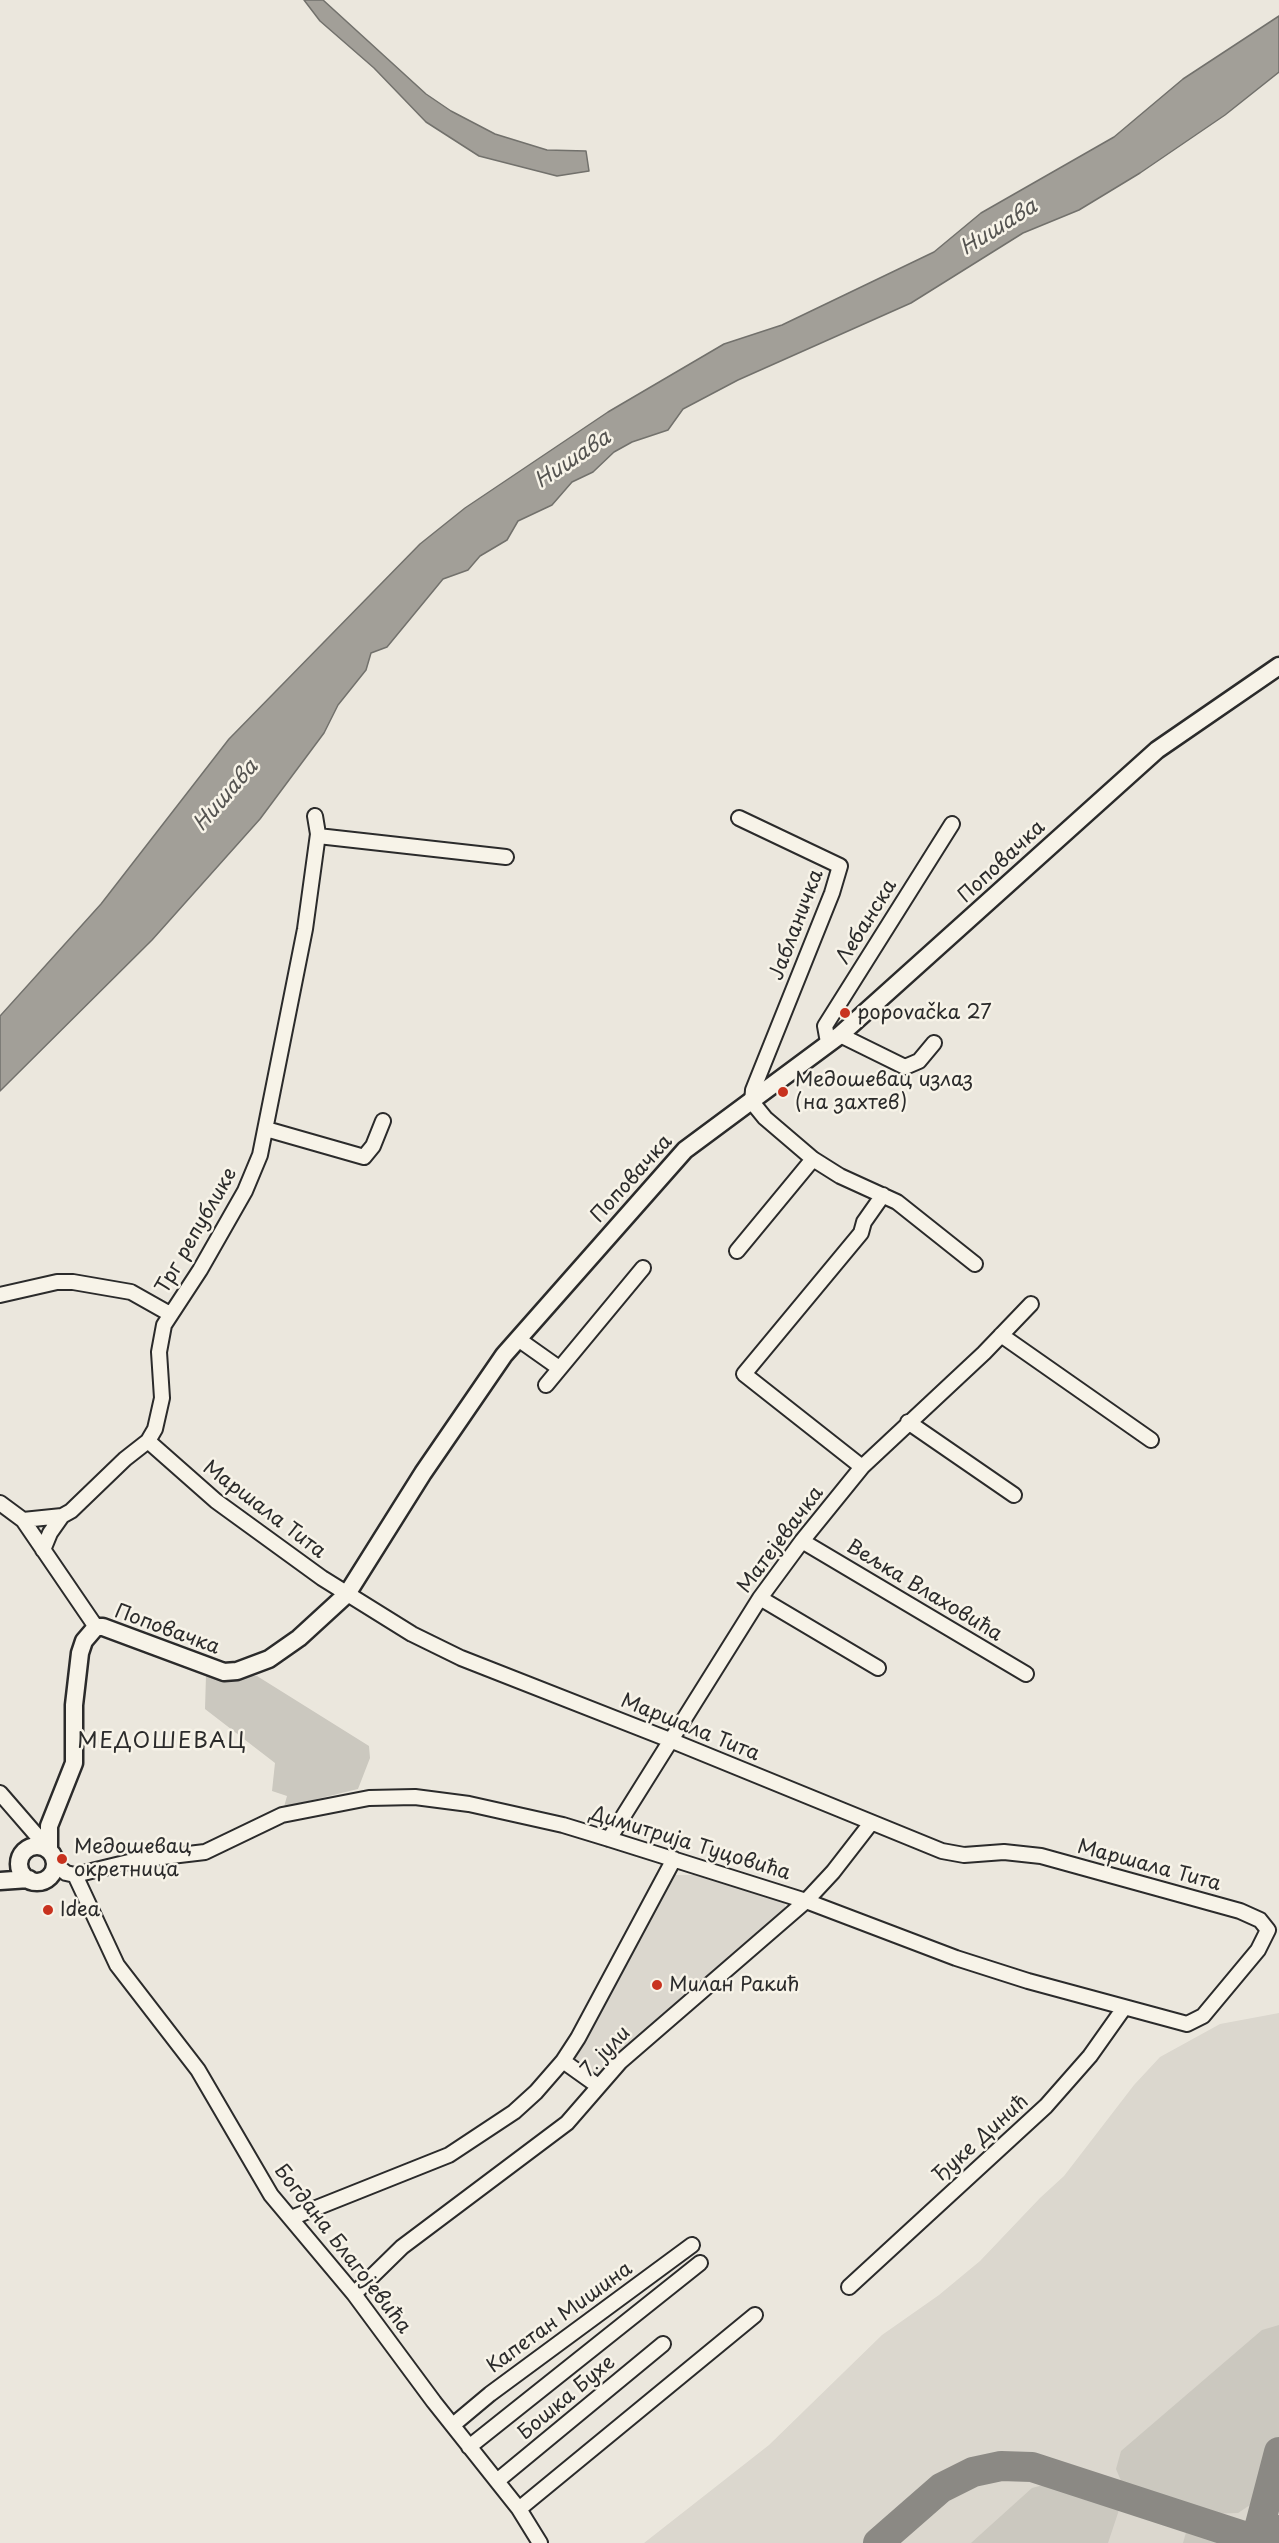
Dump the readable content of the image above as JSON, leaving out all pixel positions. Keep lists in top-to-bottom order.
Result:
{
  "streets": {
    "street": [
      "Поповачка",
      "Лебанска",
      "Јабланичка",
      "Трг републике",
      "Маршала Тита",
      "Матејевачка",
      "Вељка Влаховића",
      "Димитрија Туцовића",
      "7. јули",
      "Ђуке Динић",
      "Богдана Благојевића",
      "Капетан Мишина",
      "Бошка Бухе"
    ]
  },
  "crossings": [
    ["Поповачка", "Лебанска"],
    ["Поповачка", "Јабланичка"],
    ["Поповачка", "Маршала Тита"],
    ["Трг републике", "Маршала Тита"],
    ["Маршала Тита", "Матејевачка"],
    ["Маршала Тита", "Димитрија Туцовића"],
    ["Маршала Тита", "7. јули"],
    ["Матејевачка", "Вељка Влаховића"],
    ["Матејевачка", "Димитрија Туцовића"],
    ["Димитрија Туцовића", "7. јули"],
    ["Димитрија Туцовића", "Ђуке Динић"],
    ["Димитрија Туцовића", "Богдана Благојевића"],
    ["7. јули", "Богдана Благојевића"],
    ["Богдана Благојевића", "Капетан Мишина"],
    ["Богдана Благојевића", "Бошка Бухе"]
  ],
  "districts": ["МЕДОШЕВАЦ"],
  "water": ["Нишава"],
  "places": [
    "popovačka 27",
    "Медошевац излаз (на захтев)",
    "Медошевац окретница",
    "Idea",
    "Милан Ракић"
  ]
}
